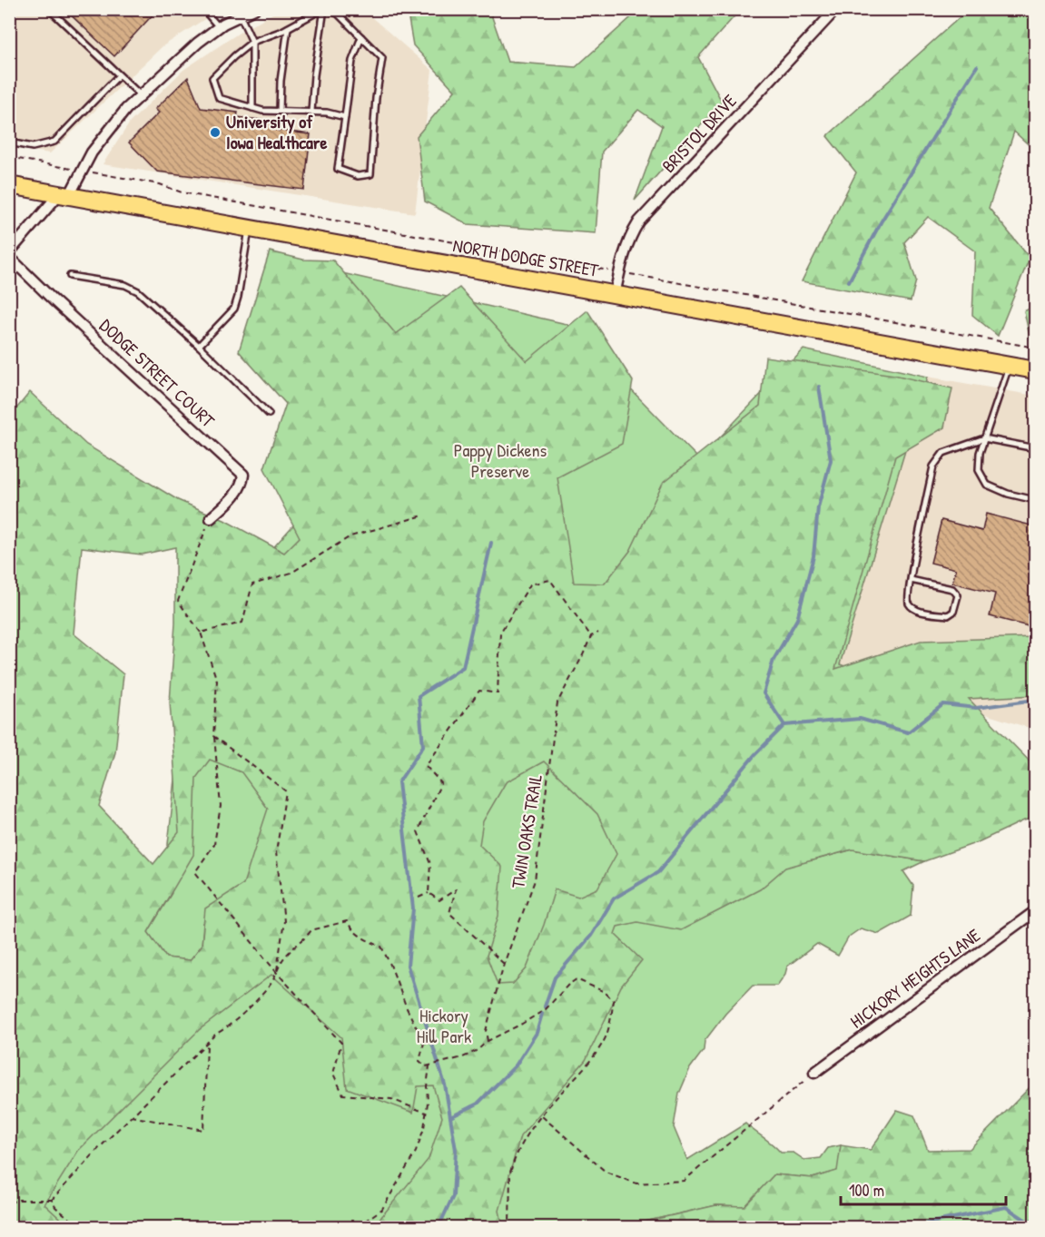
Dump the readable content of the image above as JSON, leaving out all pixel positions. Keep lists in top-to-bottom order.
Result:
{
  "streets": {
    "main road": ["NORTH DODGE STREET"],
    "street": ["BRISTOL DRIVE", "DODGE STREET COURT", "HICKORY HEIGHTS LANE"],
    "path": ["TWIN OAKS TRAIL"]
  },
  "crossings": [
    ["BRISTOL DRIVE", "NORTH DODGE STREET"]
  ],
  "parks": ["Pappy Dickens Preserve", "Hickory Hill Park"],
  "places": ["University of Iowa Healthcare"],
  "scale_bar": "100 m"
}
